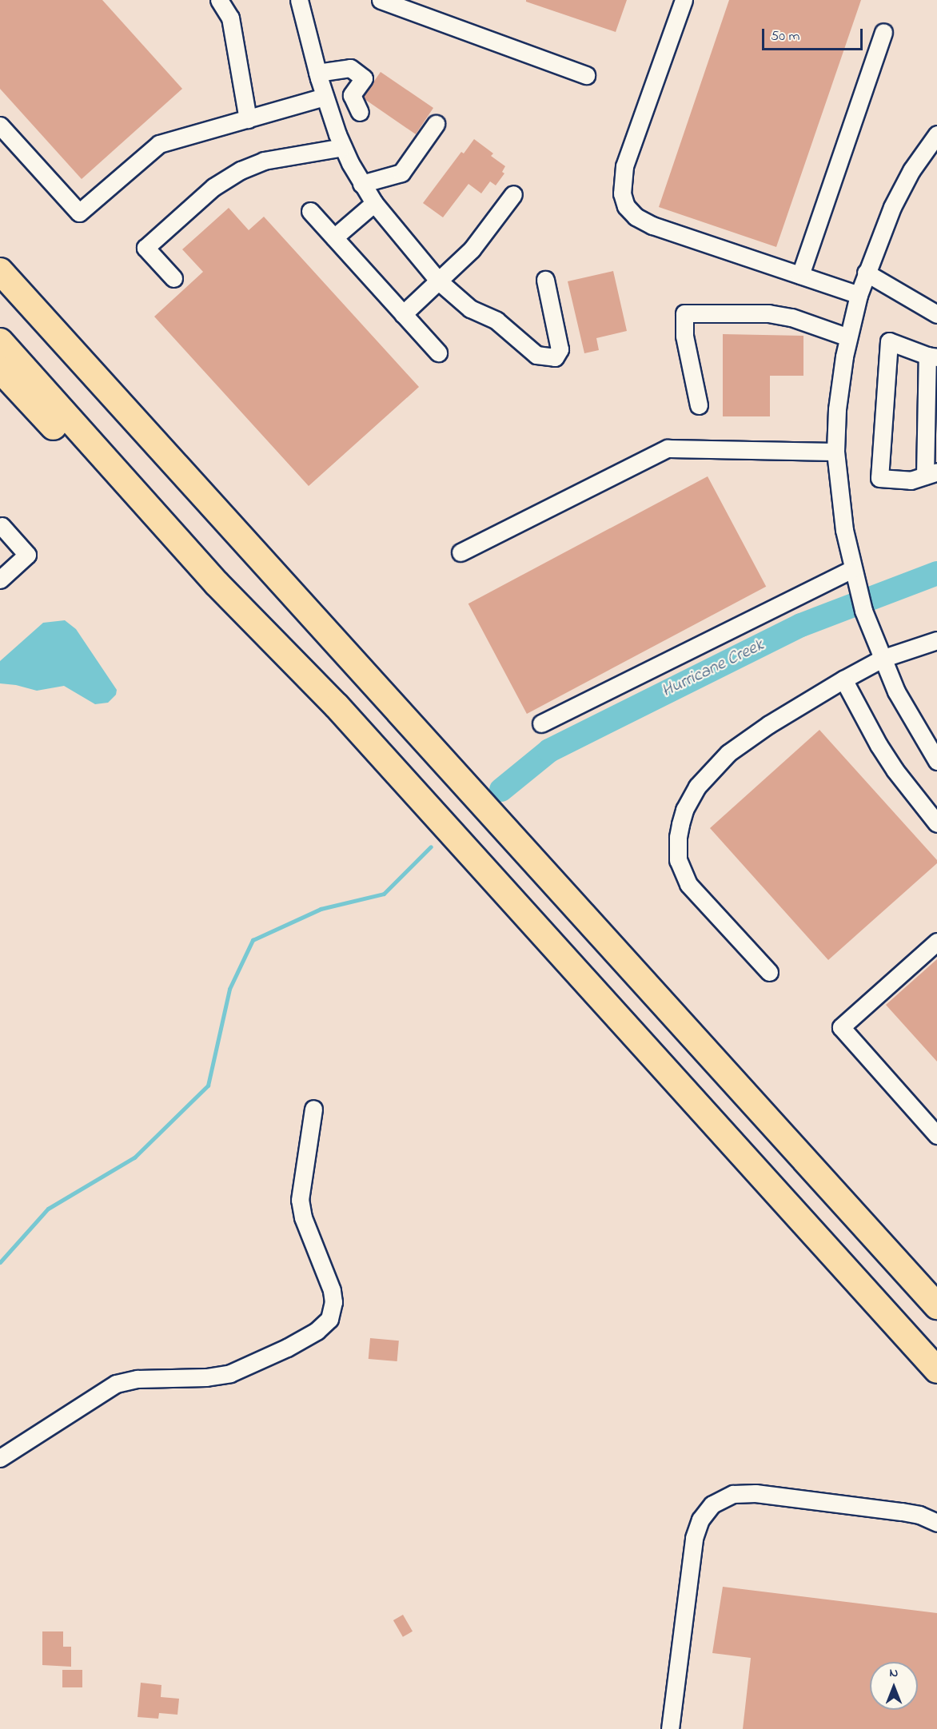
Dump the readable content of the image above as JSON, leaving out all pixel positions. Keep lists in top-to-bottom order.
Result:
{
  "water": ["Hurricane Creek"],
  "scale_bar": "50 m",
  "north": "top"
}
